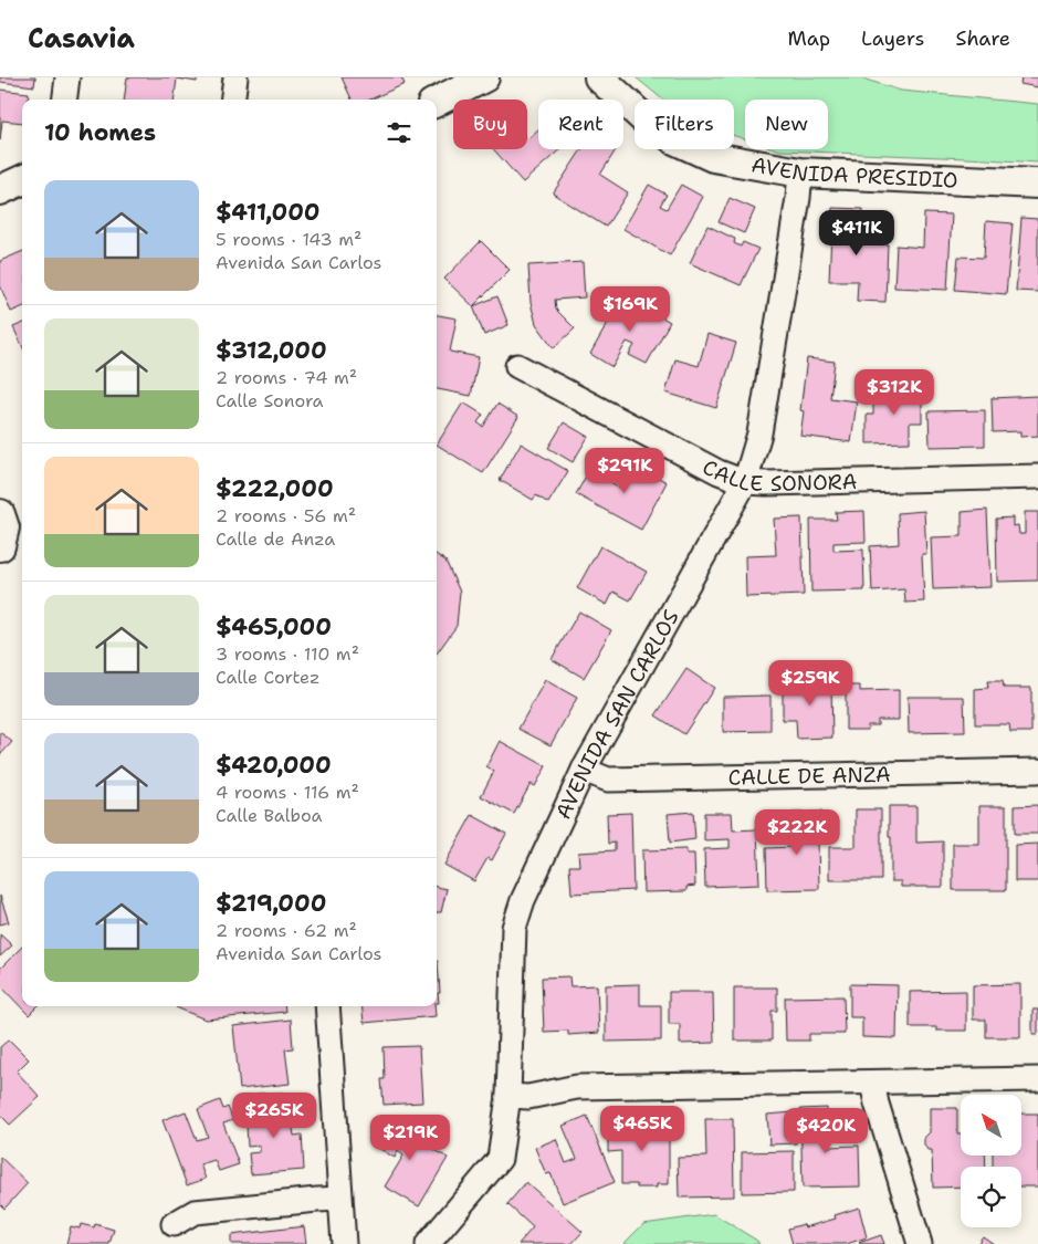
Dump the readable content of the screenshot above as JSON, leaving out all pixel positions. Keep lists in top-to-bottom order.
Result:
{
  "streets": {
    "street": [
      "AVENIDA PRESIDIO",
      "CALLE SONORA",
      "AVENIDA SAN CARLOS",
      "CALLE DE ANZA"
    ]
  },
  "crossings": [
    ["AVENIDA PRESIDIO", "AVENIDA SAN CARLOS"],
    ["CALLE SONORA", "AVENIDA SAN CARLOS"],
    ["AVENIDA SAN CARLOS", "CALLE DE ANZA"]
  ],
  "north": "top left",
  "page": {
    "header": "Casavia",
    "nav": ["Map", "Layers", "Share"],
    "chip": [
      "Buy",
      "Rent",
      "Filters",
      "New"
    ],
    "heading": "10 homes",
    "list": [
      {
        "name": "$411,000",
        "note": "5 rooms · 143 m² · Avenida San Carlos"
      },
      {
        "name": "$312,000",
        "note": "2 rooms · 74 m² · Calle Sonora"
      },
      {
        "name": "$222,000",
        "note": "2 rooms · 56 m² · Calle de Anza"
      },
      {
        "name": "$465,000",
        "note": "3 rooms · 110 m² · Calle Cortez"
      },
      {
        "name": "$420,000",
        "note": "4 rooms · 116 m² · Calle Balboa"
      },
      {
        "name": "$219,000",
        "note": "2 rooms · 62 m² · Avenida San Carlos"
      }
    ],
    "price": [
      "$411K",
      "$169K",
      "$312K",
      "$291K",
      "$259K",
      "$222K",
      "$265K",
      "$465K",
      "$420K",
      "$219K"
    ]
  }
}
